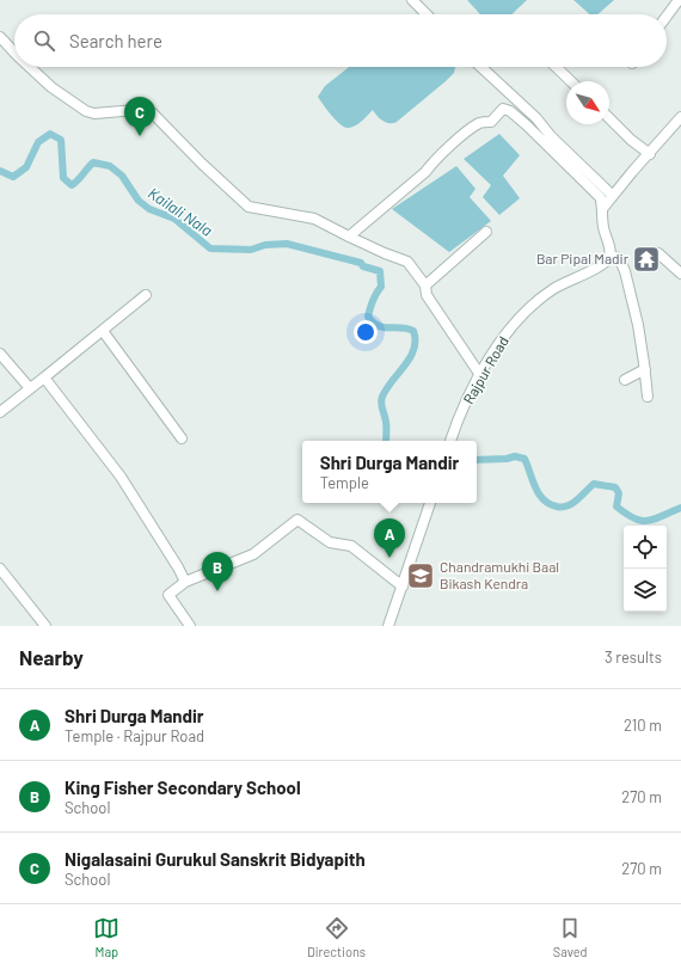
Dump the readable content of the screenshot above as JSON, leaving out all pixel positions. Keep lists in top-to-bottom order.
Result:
{
  "streets": {
    "street": ["Rajpur Road"]
  },
  "water": ["Kailali Nala"],
  "places": {
    "temple": ["Bar Pipal Madir"],
    "school or university": ["Chandramukhi Baal Bikash Kendra"]
  },
  "north": "bottom right",
  "page": {
    "search": "Search here",
    "pins": ["C", "A", "B"],
    "popup": ["Shri Durga Mandir", "Temple"],
    "heading": ["Nearby", "3 results"],
    "list": [
      {
        "mark": "A",
        "name": "Shri Durga Mandir",
        "note": "Temple · Rajpur Road",
        "value": "210 m"
      },
      {
        "mark": "B",
        "name": "King Fisher Secondary School",
        "note": "School",
        "value": "270 m"
      },
      {
        "mark": "C",
        "name": "Nigalasaini Gurukul Sanskrit Bidyapith",
        "note": "School",
        "value": "270 m"
      }
    ],
    "nav": ["Map", "Directions", "Saved"]
  }
}
